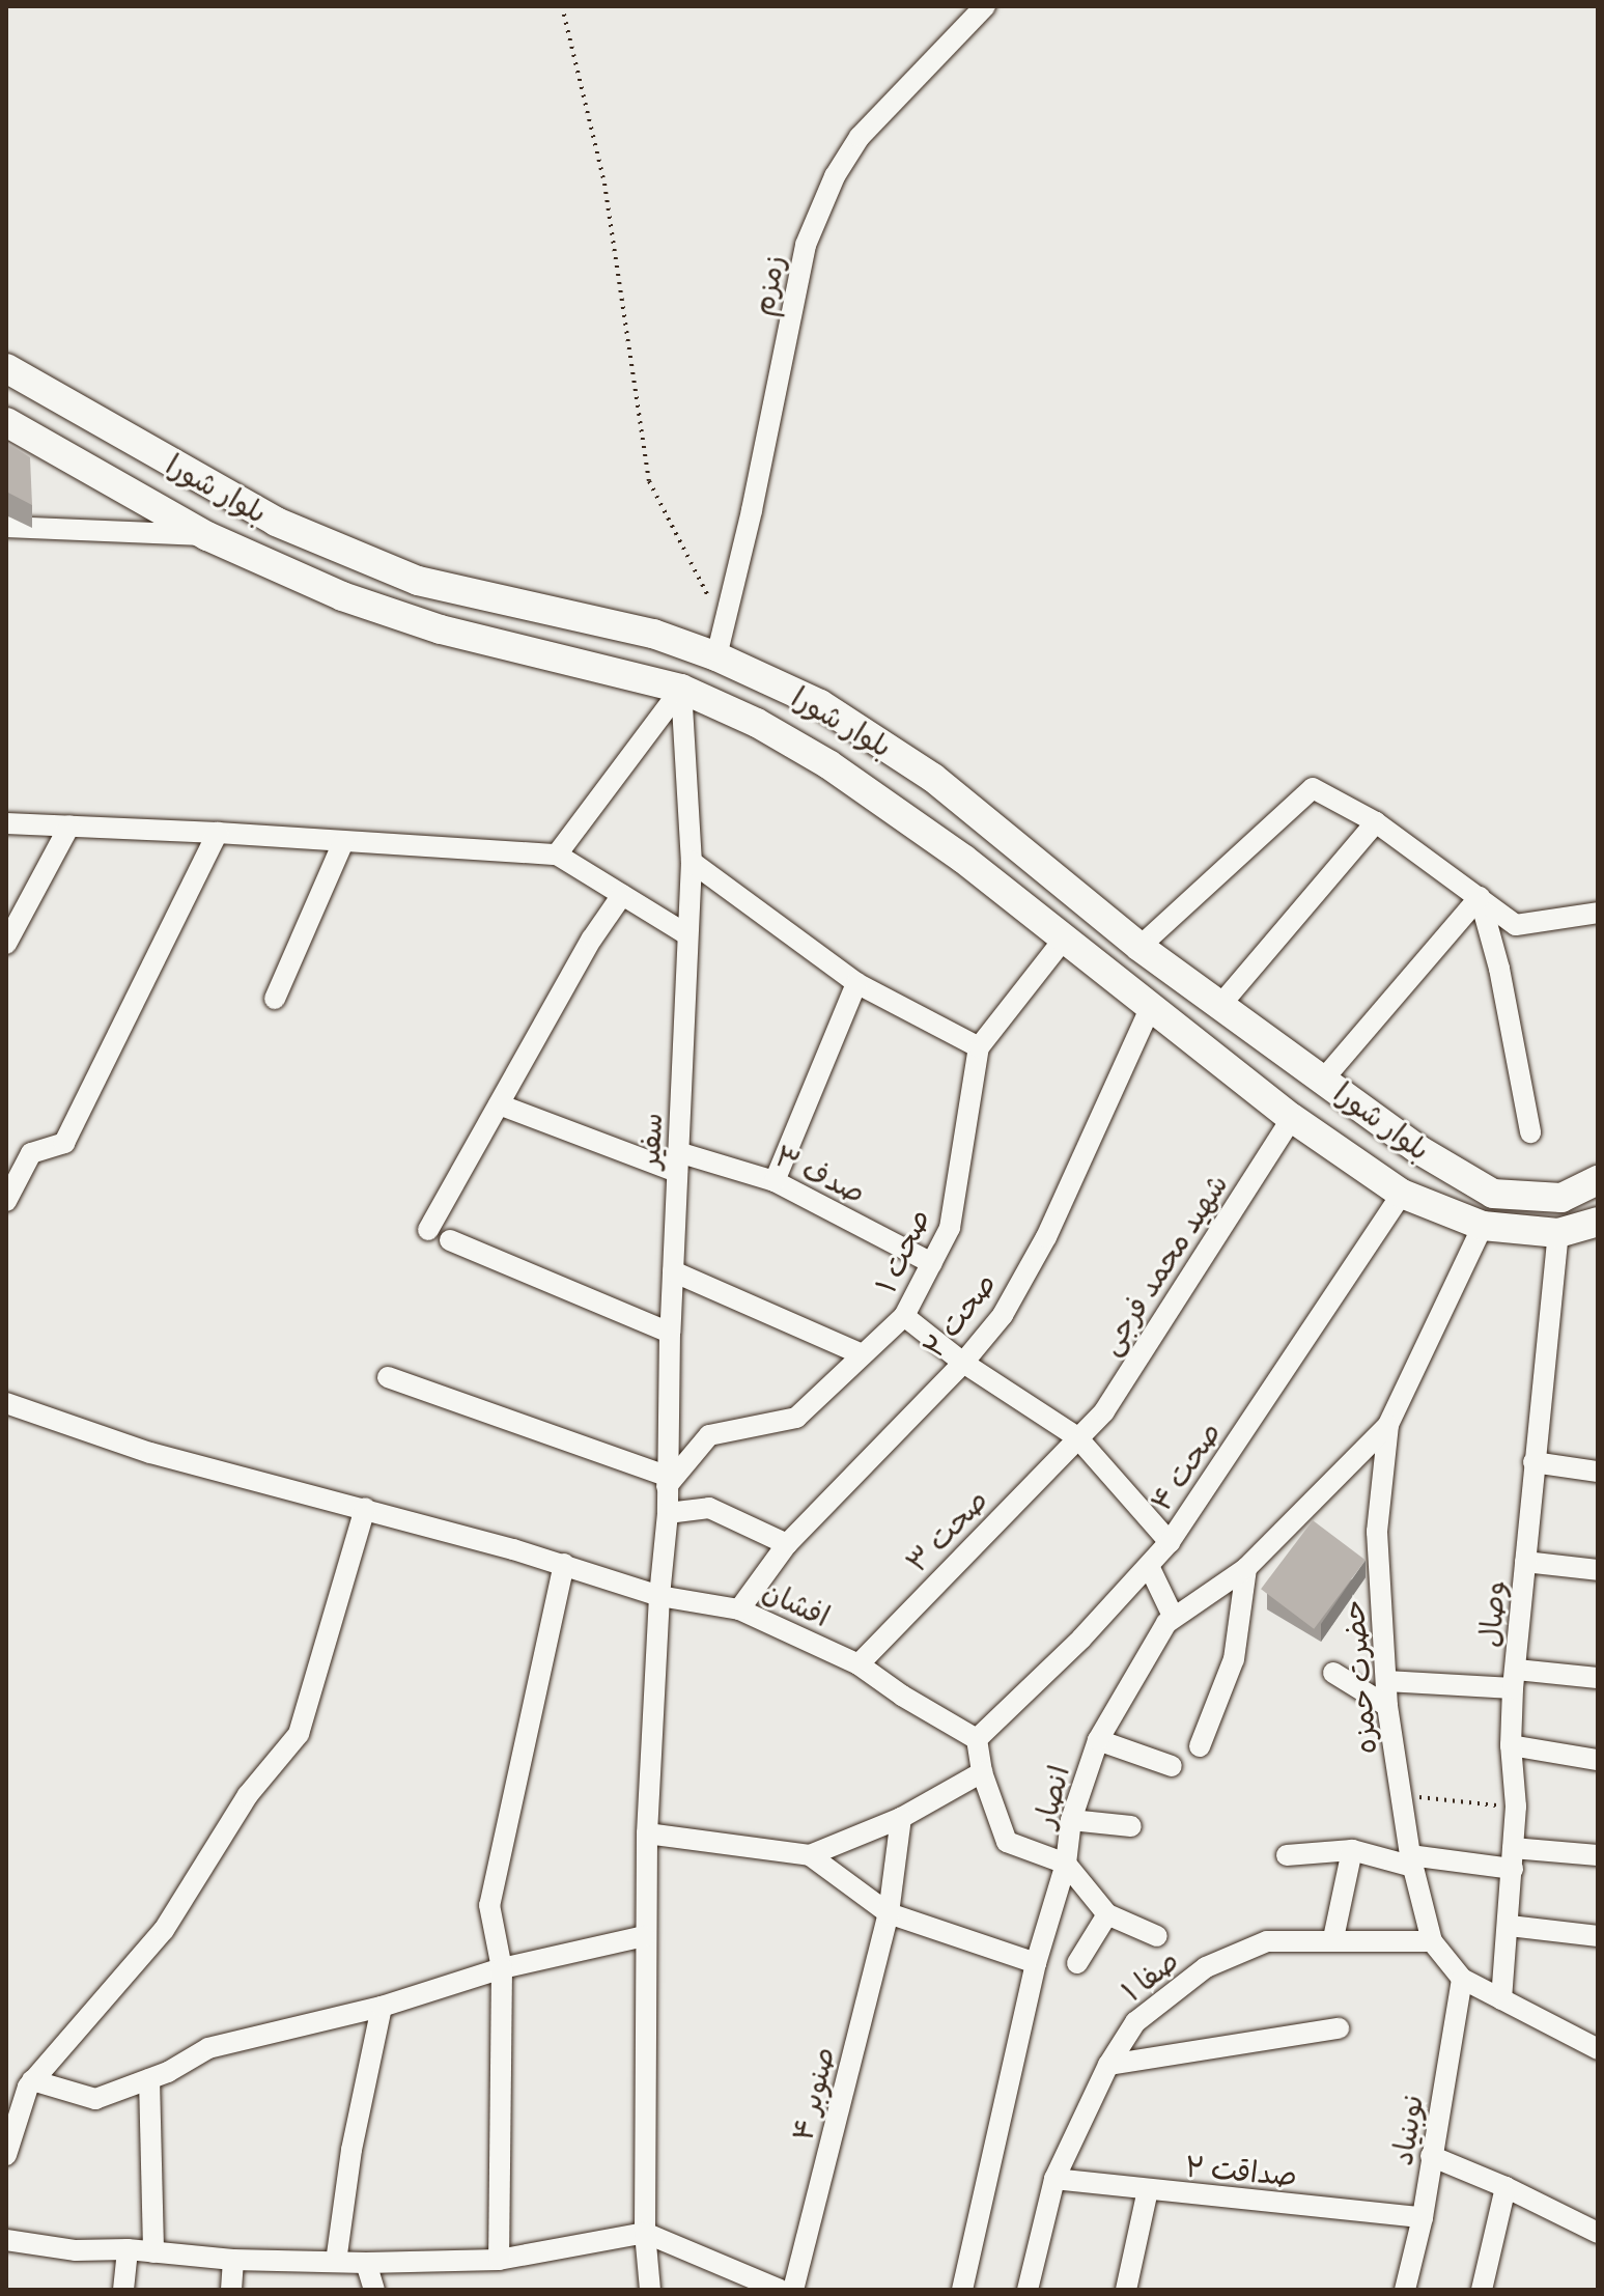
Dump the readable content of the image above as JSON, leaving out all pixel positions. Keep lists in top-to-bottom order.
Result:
{
  "streets": {
    "main road": ["بلوار شورا"],
    "street": [
      "زمزم",
      "سفیر",
      "صدف ۳",
      "صحت ۱",
      "شهید محمد فرجی",
      "صحت ۲",
      "صحت ۴",
      "صحت ۳",
      "افشان",
      "وصال",
      "حضرت حمزه",
      "انصار",
      "صفا ۱",
      "صنوبر ۴",
      "نوبنیاد",
      "صداقت ۲"
    ]
  },
  "crossings": [
    ["زمزم", "بلوار شورا"],
    ["بلوار شورا", "سفیر"],
    ["بلوار شورا", "صحت ۱"],
    ["بلوار شورا", "شهید محمد فرجی"],
    ["بلوار شورا", "صحت ۲"],
    ["بلوار شورا", "صحت ۴"],
    ["بلوار شورا", "وصال"],
    ["بلوار شورا", "حضرت حمزه"],
    ["سفیر", "صدف ۳"],
    ["سفیر", "صحت ۱"],
    ["سفیر", "افشان"],
    ["صدف ۳", "صحت ۱"],
    ["شهید محمد فرجی", "صحت ۳"],
    ["صحت ۲", "افشان"],
    ["صحت ۴", "افشان"],
    ["صحت ۳", "افشان"],
    ["وصال", "حضرت حمزه"],
    ["حضرت حمزه", "انصار"],
    ["حضرت حمزه", "صفا ۱"],
    ["حضرت حمزه", "نوبنیاد"],
    ["صفا ۱", "صداقت ۲"],
    ["نوبنیاد", "صداقت ۲"]
  ]
}
